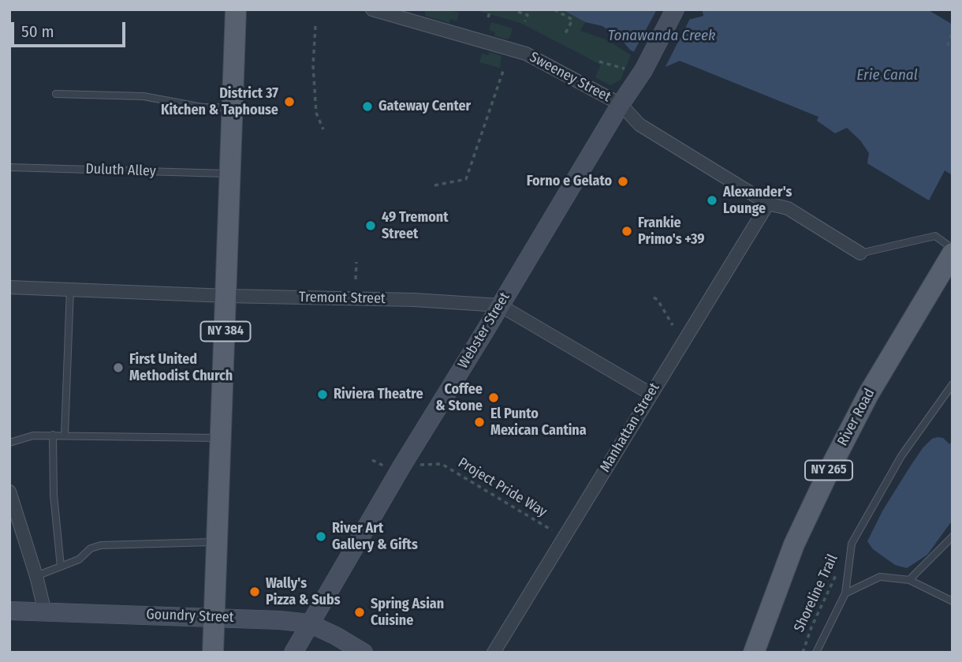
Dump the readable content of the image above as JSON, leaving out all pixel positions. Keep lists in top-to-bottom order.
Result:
{
  "streets": {
    "main road": ["NY 384", "River Road", "NY 265"],
    "street": [
      "Sweeney Street",
      "Tremont Street",
      "Webster Street",
      "Manhattan Street",
      "Goundry Street"
    ],
    "lane": ["Duluth Alley"],
    "path": ["Project Pride Way", "Shoreline Trail"]
  },
  "crossings": [
    ["Sweeney Street", "Webster Street"],
    ["Sweeney Street", "Manhattan Street"],
    ["Duluth Alley", "NY 384"],
    ["Tremont Street", "Webster Street"],
    ["Tremont Street", "NY 384"],
    ["Tremont Street", "Manhattan Street"],
    ["Webster Street", "Goundry Street"],
    ["NY 384", "Goundry Street"]
  ],
  "water": ["Tonawanda Creek", "Erie Canal"],
  "places": [
    "District 37 Kitchen & Taphouse",
    "Gateway Center",
    "Forno e Gelato",
    "Alexander's Lounge",
    "49 Tremont Street",
    "Frankie Primo's +39",
    "First United Methodist Church",
    "Riviera Theatre",
    "Coffee & Stone",
    "El Punto Mexican Cantina",
    "River Art Gallery & Gifts",
    "Wally's Pizza & Subs",
    "Spring Asian Cuisine"
  ],
  "scale_bar": "50 m"
}
